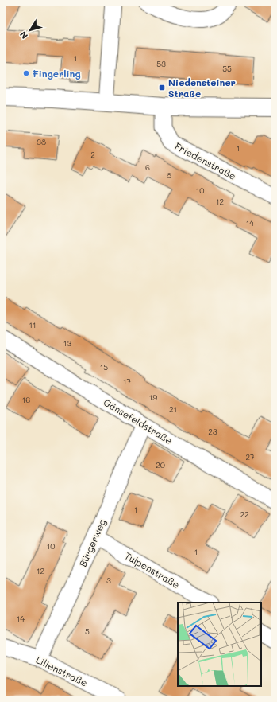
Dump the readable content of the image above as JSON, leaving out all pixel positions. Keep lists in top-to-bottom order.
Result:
{
  "streets": {
    "street": [
      "Friedenstraße",
      "Gänsefeldstraße",
      "Bürgerweg",
      "Tulpenstraße",
      "Lilienstraße"
    ]
  },
  "crossings": [
    ["Gänsefeldstraße", "Bürgerweg"],
    ["Bürgerweg", "Tulpenstraße"],
    ["Bürgerweg", "Lilienstraße"]
  ],
  "places": {
    "other": ["Fingerling"],
    "transit": ["Niedensteiner Straße"]
  },
  "house_numbers": [
    "1",
    "53",
    "55",
    "38",
    "1",
    "2",
    "6",
    "8",
    "10",
    "12",
    "14",
    "11",
    "13",
    "15",
    "17",
    "19",
    "16",
    "21",
    "23",
    "27",
    "20",
    "1",
    "22",
    "10",
    "1",
    "12",
    "3",
    "14",
    "5"
  ],
  "north": "bottom left"
}
